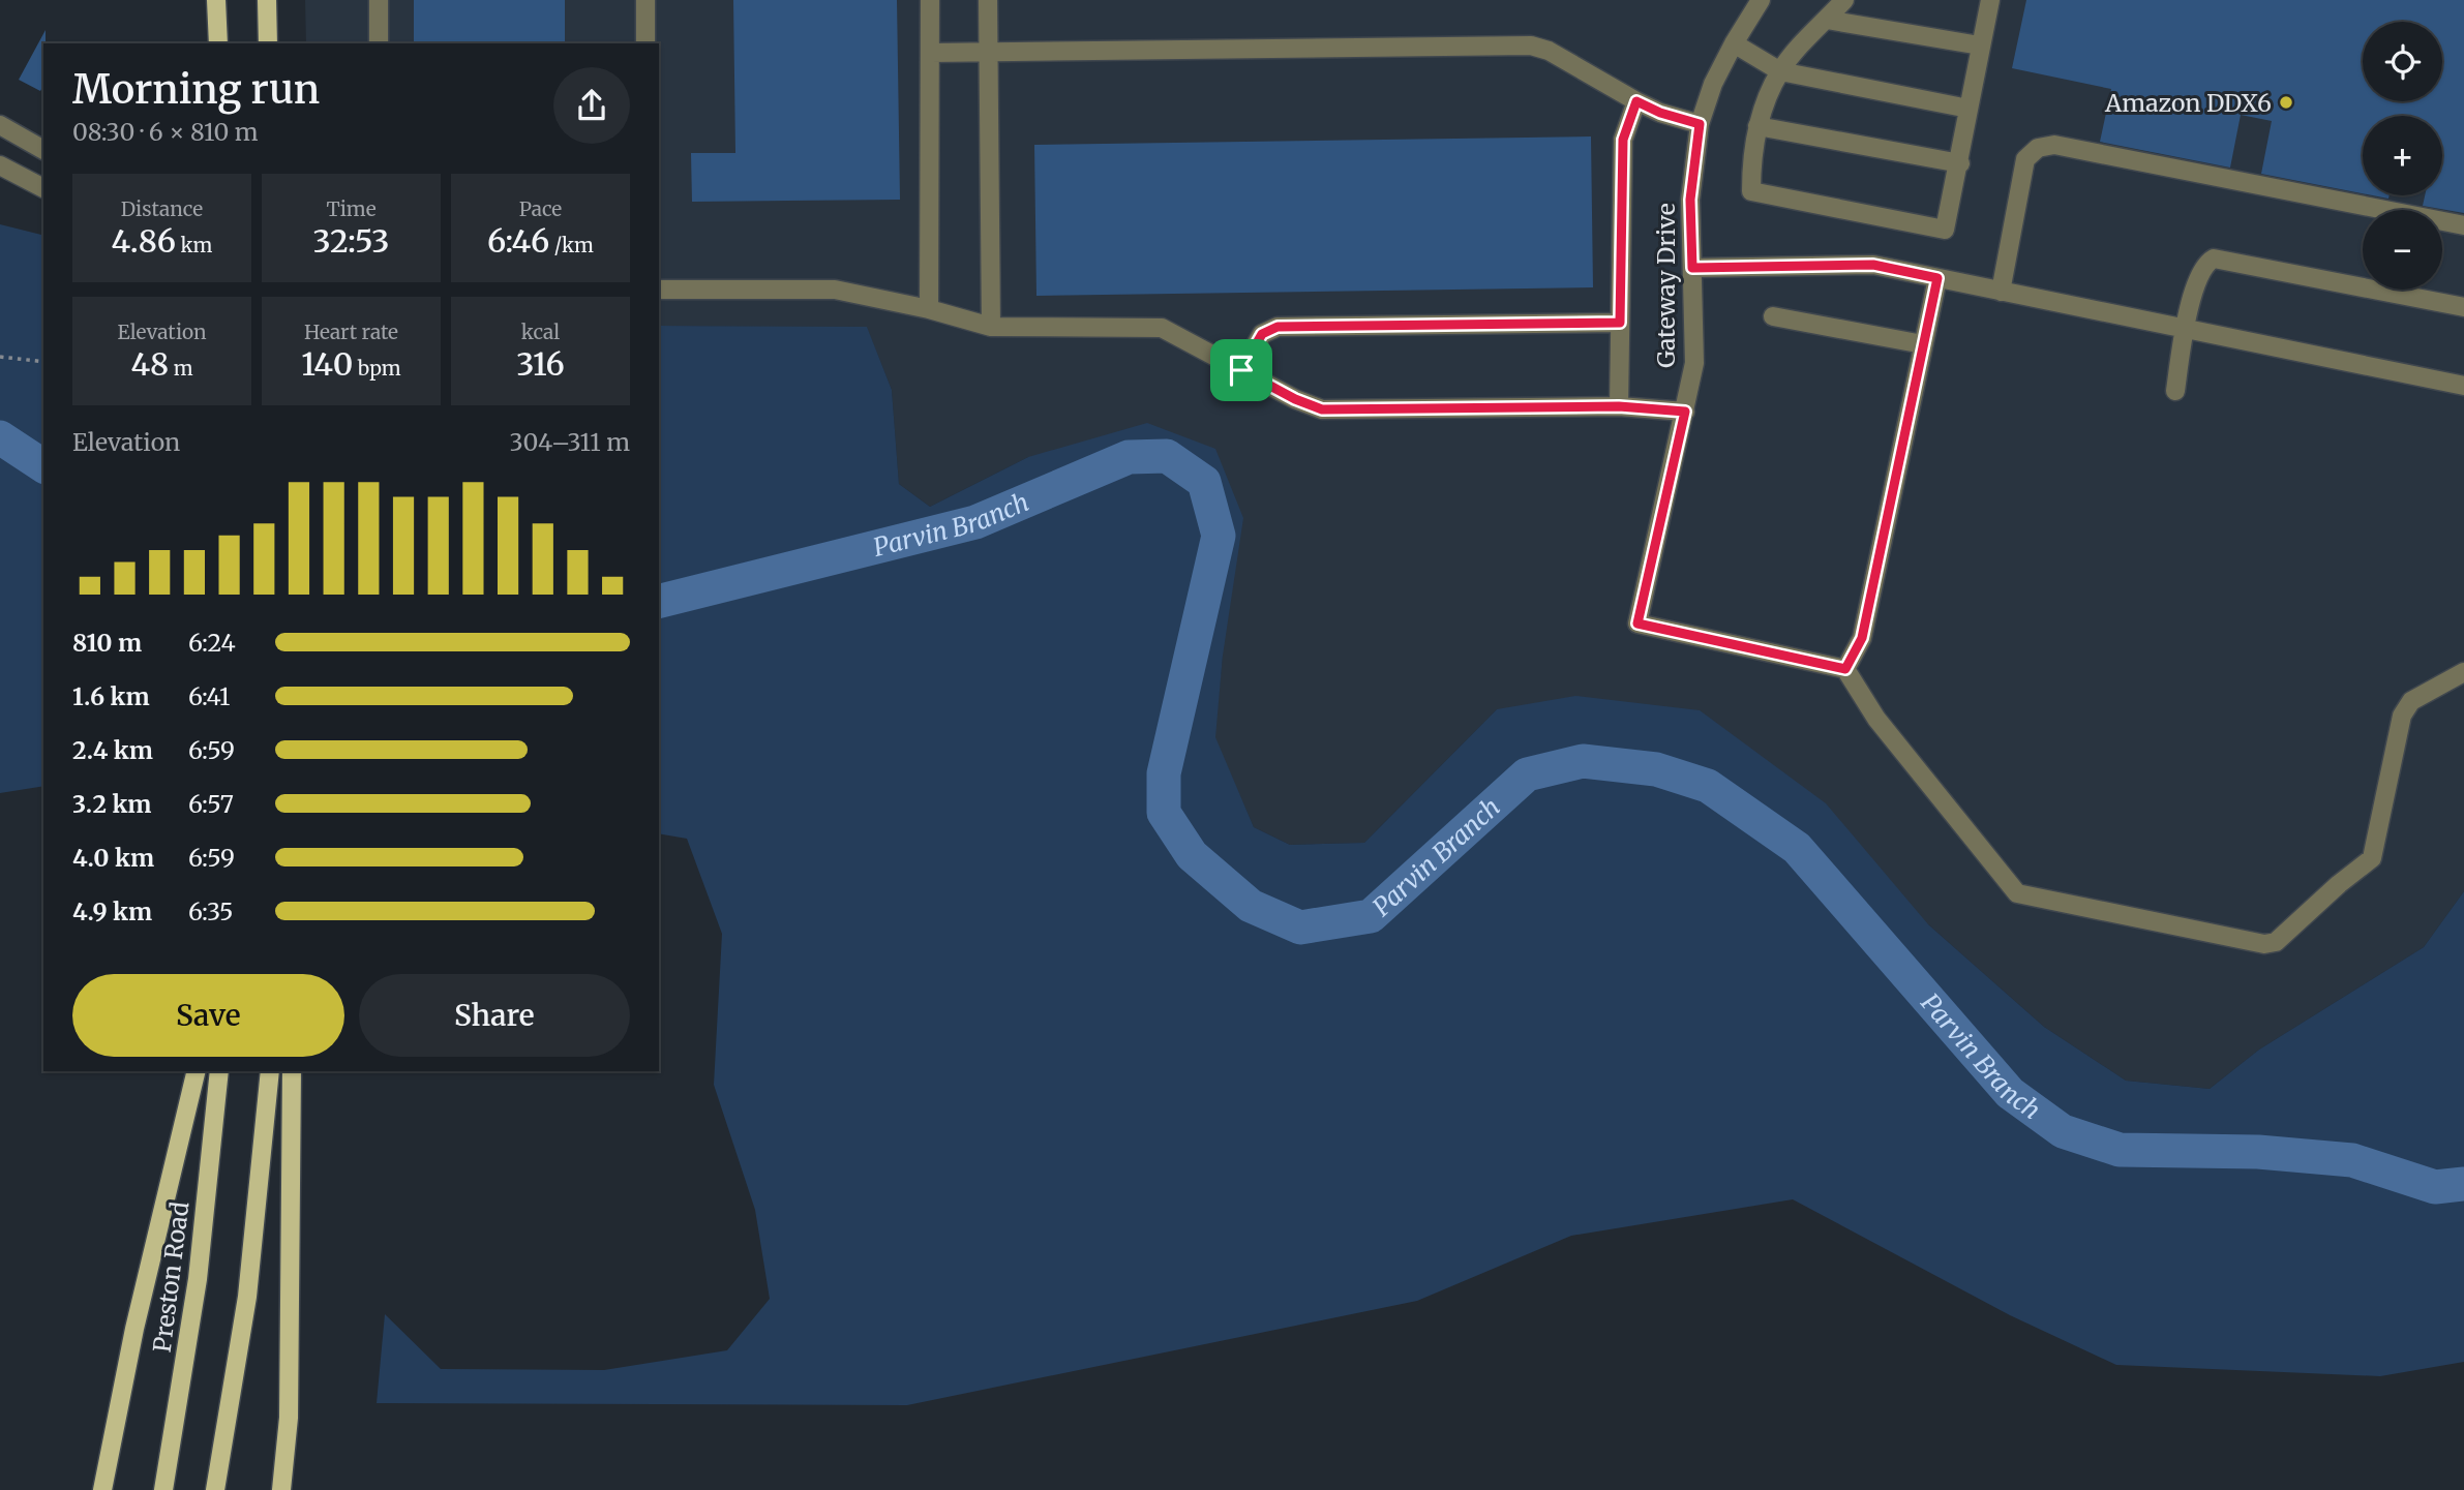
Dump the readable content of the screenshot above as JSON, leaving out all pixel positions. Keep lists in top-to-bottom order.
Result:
{
  "streets": {
    "main road": ["Preston Road"],
    "street": ["Gateway Drive"]
  },
  "water": ["Parvin Branch"],
  "places": ["Amazon DDX6"],
  "page": {
    "map_buttons": ["+", "−"],
    "heading": ["Morning run", "08:30 · 6 × 810 m"],
    "stats": [
      ["Distance", "4.86 km"],
      ["Time", "32:53"],
      ["Pace", "6:46 /km"],
      ["Elevation", "48 m"],
      ["Heart rate", "140 bpm"],
      ["kcal", "316"]
    ],
    "chart": ["Elevation", "304–311 m"],
    "list": [
      {
        "name": "810 m",
        "note": "6:24"
      },
      {
        "name": "1.6 km",
        "note": "6:41"
      },
      {
        "name": "2.4 km",
        "note": "6:59"
      },
      {
        "name": "3.2 km",
        "note": "6:57"
      },
      {
        "name": "4.0 km",
        "note": "6:59"
      },
      {
        "name": "4.9 km",
        "note": "6:35"
      }
    ],
    "buttons": ["Save", "Share"]
  }
}
